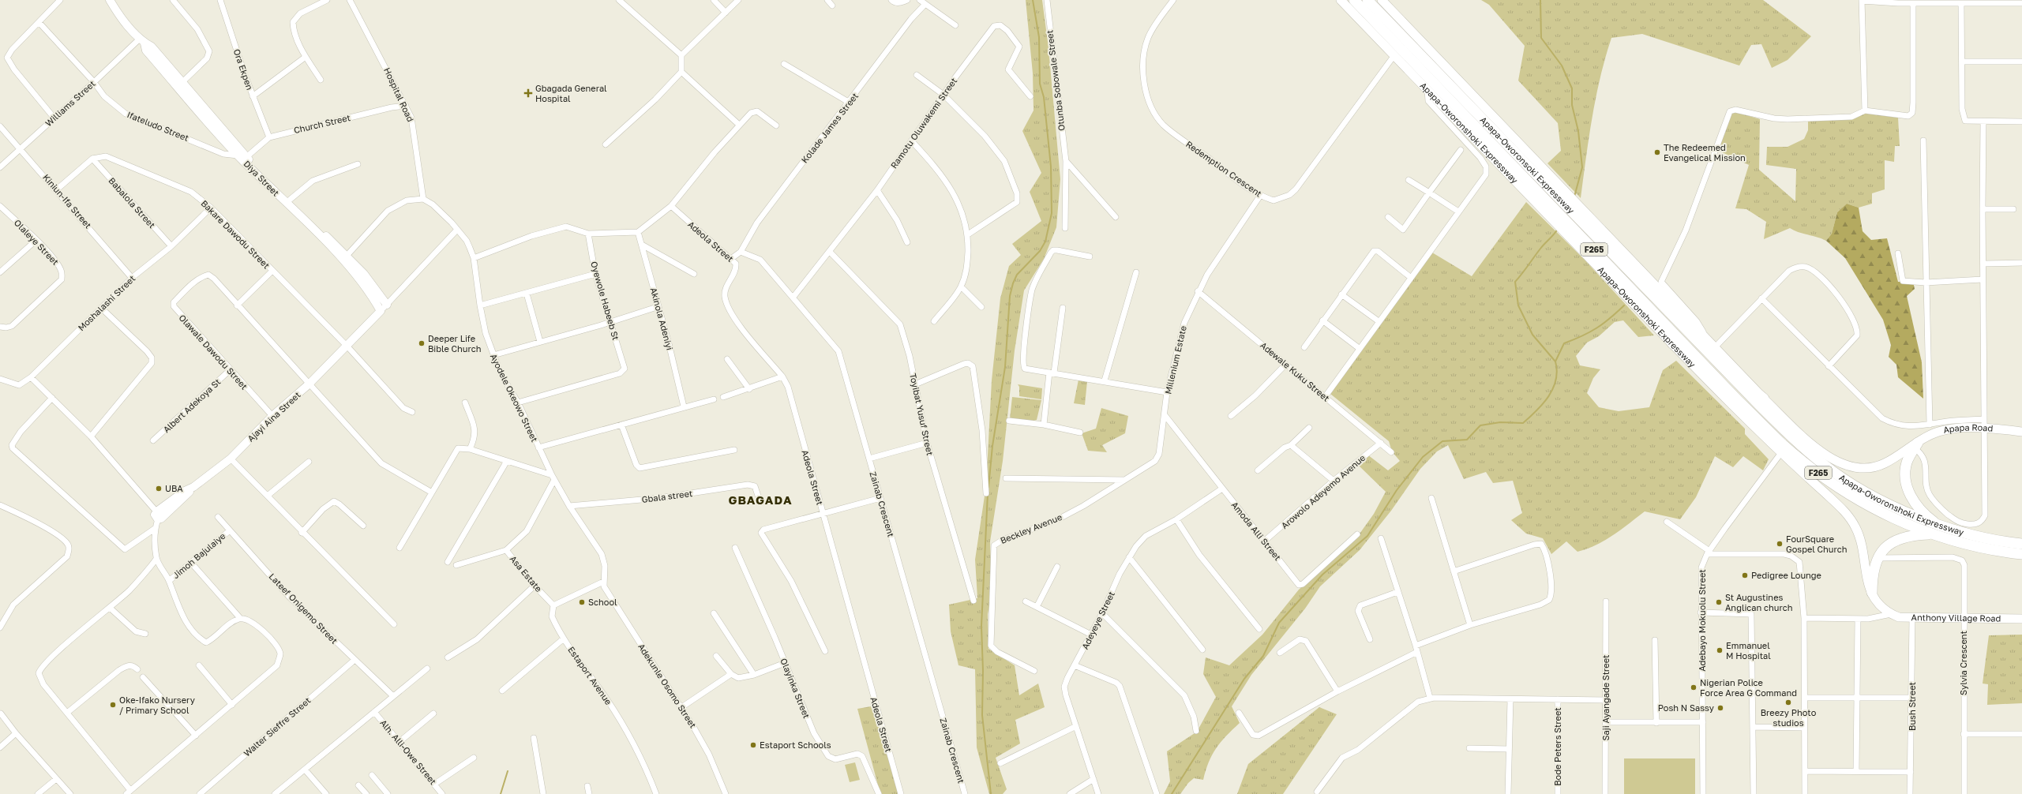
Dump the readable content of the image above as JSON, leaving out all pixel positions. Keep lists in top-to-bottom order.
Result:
{
  "streets": {
    "highway": ["Apapa-Oworonshoki Expressway", "Apapa-Oworonsoki Expressway", "F265"],
    "main road": [
      "Diya Street",
      "Ajayi Aina Street",
      "Apapa Road",
      "Anthony Village Road"
    ],
    "street": [
      "Ora Ekpen",
      "Otunba Sobowale Street",
      "Hospital Road",
      "Williams Street",
      "Ramotu Oluwakemi Street",
      "Church Street",
      "Ifateludo Street",
      "Kolade James Street",
      "Redemption Crescent",
      "Kiniun-Ifa Street",
      "Babalola Street",
      "Bakare Dawodu Street",
      "Adeola Street",
      "Olaleye Street",
      "Oyewole Habeeb St",
      "Moshalashi Street",
      "Akinola Adeniyi",
      "Olawale Dawodu Street",
      "Millenium Estate",
      "Adewale Kuku Street",
      "Ayodele Okeowo Street",
      "Albert Adekoya St",
      "Toyibat Yusuf Street",
      "Arowolo Adeyemo Avenue",
      "Gbala street",
      "Zainab Crescent",
      "Beckley Avenue",
      "Amoda Alli Street",
      "Jimoh Bajulaiye",
      "Asa Estate",
      "Lateef Onigemo Street",
      "Adeyeye Street",
      "Adebayo Mokuolu Street",
      "Sylvia Crescent",
      "Estaport Avenue",
      "Adekunle Osomo Street",
      "Olayinka Street",
      "Saji Ayangade Street",
      "Bush Street",
      "Walter Sieffre Street",
      "Bode Peters Street",
      "Alh. Alli-Owe Street"
    ]
  },
  "crossings": [
    ["Ora Ekpen", "Church Street"],
    ["Hospital Road", "Church Street"],
    ["Hospital Road", "Ayodele Okeowo Street"],
    ["Williams Street", "Ifateludo Street"],
    ["Williams Street", "Diya Street"],
    ["Williams Street", "Kiniun-Ifa Street"],
    ["Ramotu Oluwakemi Street", "Toyibat Yusuf Street"],
    ["Ramotu Oluwakemi Street", "Zainab Crescent"],
    ["Church Street", "Diya Street"],
    ["Ifateludo Street", "Diya Street"],
    ["Kolade James Street", "Adeola Street"],
    ["Kolade James Street", "Zainab Crescent"],
    ["Apapa-Oworonshoki Expressway", "Apapa-Oworonsoki Expressway"],
    ["Apapa-Oworonshoki Expressway", "Redemption Crescent"],
    ["Apapa-Oworonshoki Expressway", "F265"],
    ["Apapa-Oworonshoki Expressway", "Apapa Road"],
    ["Apapa-Oworonshoki Expressway", "Anthony Village Road"],
    ["Apapa-Oworonshoki Expressway", "Adebayo Mokuolu Street"],
    ["Redemption Crescent", "Millenium Estate"],
    ["Diya Street", "Ajayi Aina Street"],
    ["Kiniun-Ifa Street", "Moshalashi Street"],
    ["Babalola Street", "Bakare Dawodu Street"],
    ["Babalola Street", "Moshalashi Street"],
    ["Bakare Dawodu Street", "Moshalashi Street"],
    ["Bakare Dawodu Street", "Ajayi Aina Street"],
    ["Oyewole Habeeb St", "Ayodele Okeowo Street"],
    ["Olawale Dawodu Street", "Albert Adekoya St"],
    ["Olawale Dawodu Street", "Ajayi Aina Street"],
    ["Millenium Estate", "Adewale Kuku Street"],
    ["Millenium Estate", "Beckley Avenue"],
    ["Millenium Estate", "Amoda Alli Street"],
    ["Adewale Kuku Street", "Arowolo Adeyemo Avenue"],
    ["Ayodele Okeowo Street", "Gbala street"],
    ["Ayodele Okeowo Street", "Asa Estate"],
    ["Ayodele Okeowo Street", "Adekunle Osomo Street"],
    ["Arowolo Adeyemo Avenue", "Amoda Alli Street"],
    ["Amoda Alli Street", "Adeyeye Street"],
    ["Jimoh Bajulaiye", "Lateef Onigemo Street"],
    ["Asa Estate", "Estaport Avenue"],
    ["Lateef Onigemo Street", "Walter Sieffre Street"],
    ["Anthony Village Road", "Sylvia Crescent"],
    ["Anthony Village Road", "Bush Street"]
  ],
  "districts": ["GBAGADA"],
  "places": {
    "health": ["Gbagada General Hospital"],
    "other": [
      "The Redeemed Evangelical Mission",
      "Deeper Life Bible Church",
      "UBA",
      "FourSquare Gospel Church",
      "Pedigree Lounge",
      "School",
      "St Augustines Anglican church",
      "Emmanuel M Hospital",
      "Nigerian Police Force Area G Command",
      "Breezy Photo studios",
      "Oke-Ifako Nursery / Primary School",
      "Posh N Sassy",
      "Estaport Schools"
    ]
  }
}
